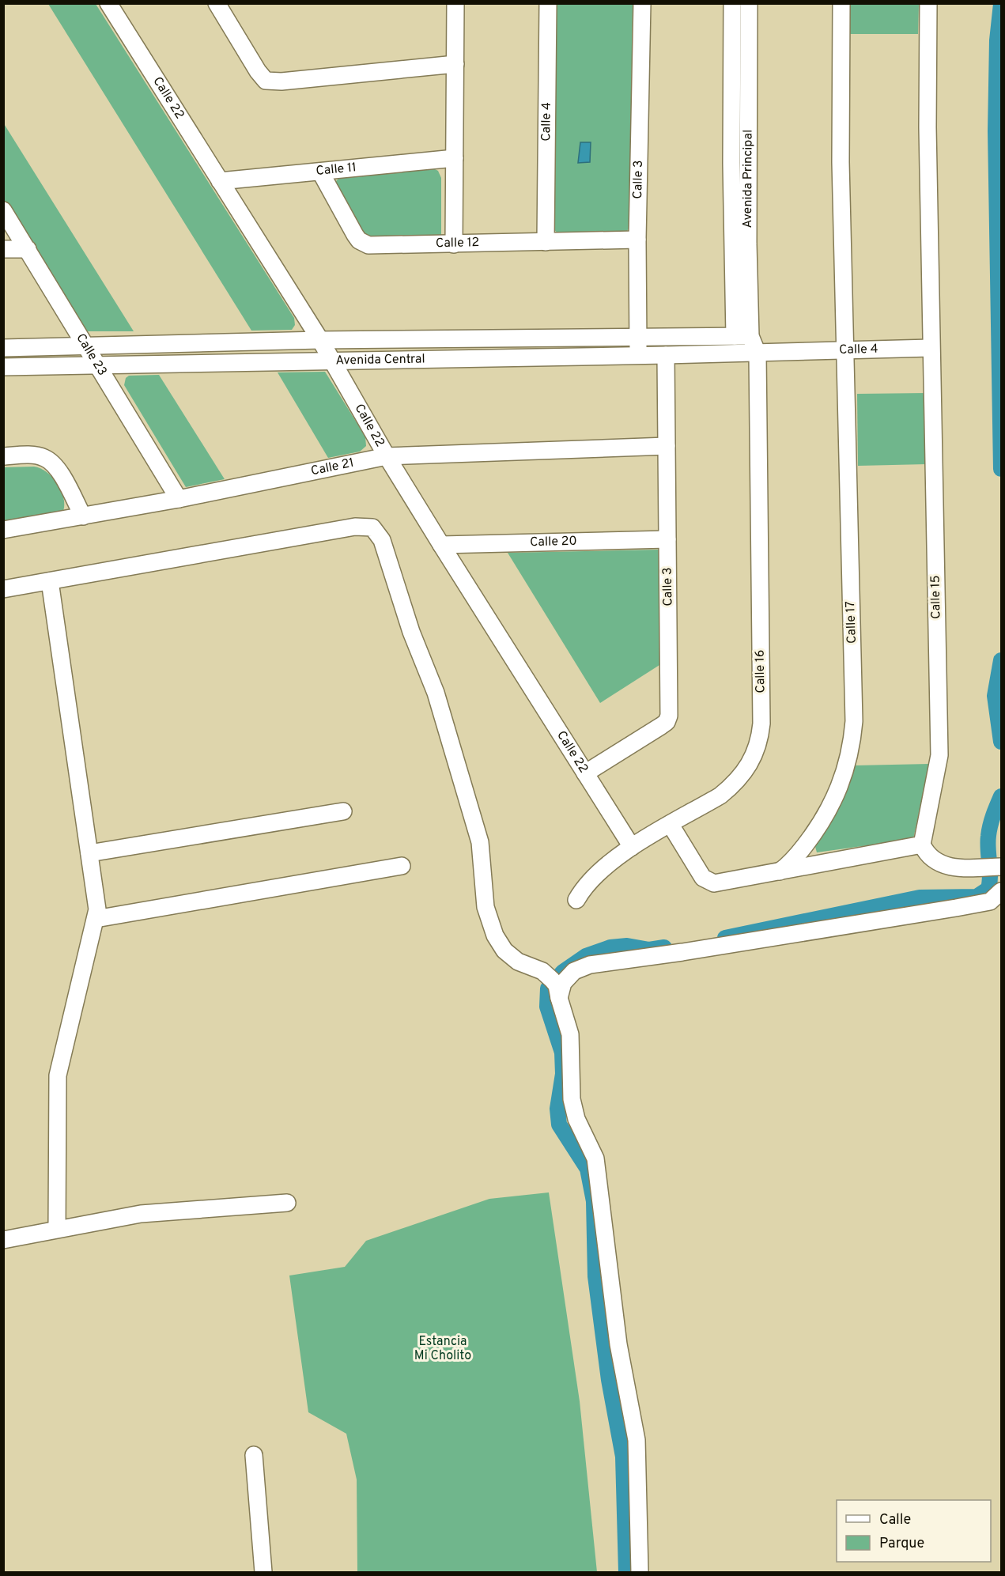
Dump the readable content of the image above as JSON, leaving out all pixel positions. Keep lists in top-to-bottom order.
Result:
{
  "streets": {
    "street": [
      "Calle 22",
      "Calle 4",
      "Calle 11",
      "Avenida Principal",
      "Calle 3",
      "Calle 12",
      "Calle 23",
      "Avenida Central",
      "Calle 21",
      "Calle 20",
      "Calle 15",
      "Calle 17",
      "Calle 16"
    ]
  },
  "crossings": [
    ["Calle 22", "Calle 11"],
    ["Calle 22", "Calle 3"],
    ["Calle 22", "Avenida Central"],
    ["Calle 22", "Calle 21"],
    ["Calle 22", "Calle 20"],
    ["Calle 22", "Calle 16"],
    ["Calle 4", "Avenida Principal"],
    ["Calle 4", "Calle 12"],
    ["Calle 4", "Avenida Central"],
    ["Calle 4", "Calle 15"],
    ["Calle 4", "Calle 17"],
    ["Calle 4", "Calle 16"],
    ["Calle 11", "Calle 12"],
    ["Avenida Principal", "Avenida Central"],
    ["Avenida Principal", "Calle 16"],
    ["Calle 3", "Calle 12"],
    ["Calle 3", "Avenida Central"],
    ["Calle 3", "Calle 21"],
    ["Calle 3", "Calle 20"],
    ["Calle 23", "Avenida Central"],
    ["Calle 23", "Calle 21"],
    ["Avenida Central", "Calle 16"]
  ],
  "parks": ["Estancia Mi Cholito"],
  "legend": ["Calle", "Parque"]
}
